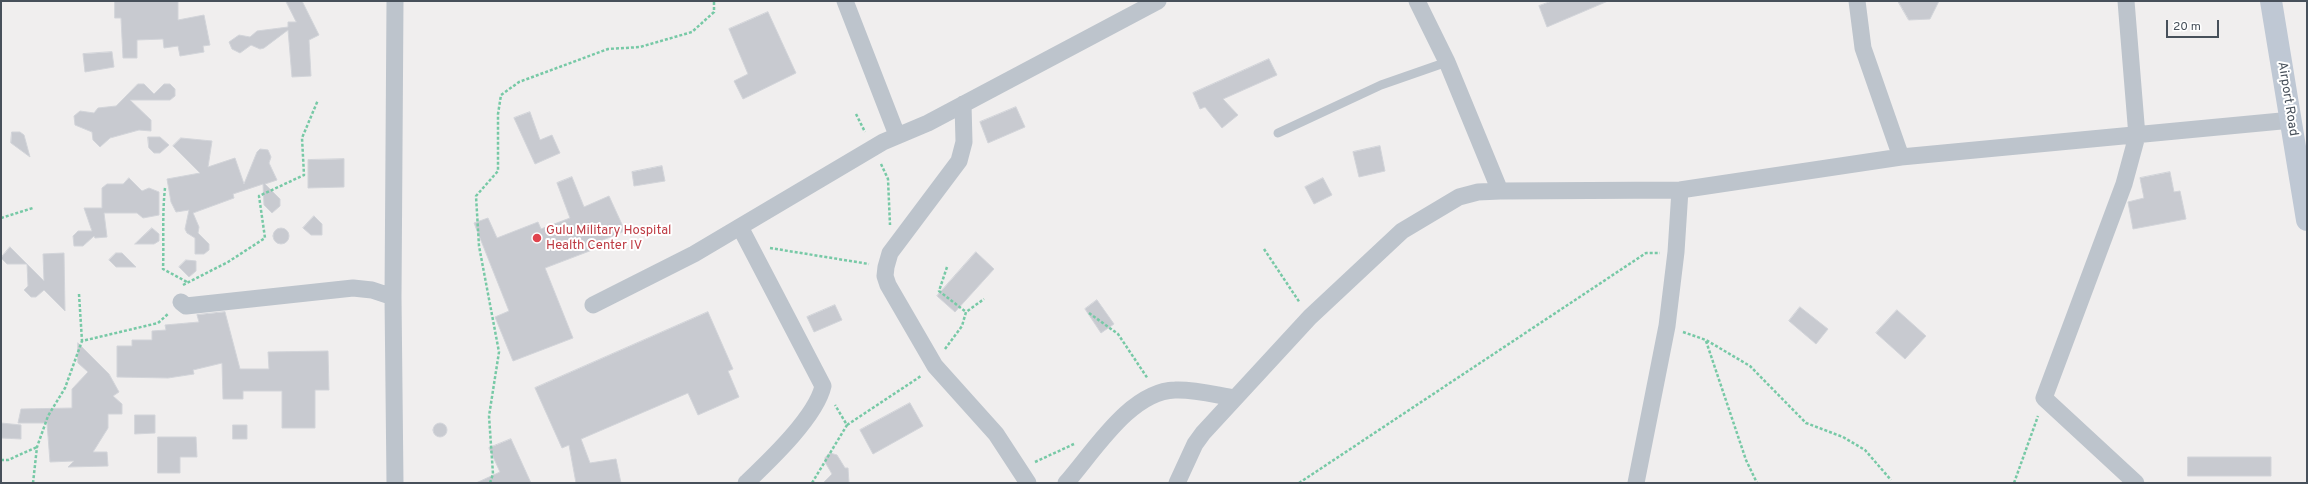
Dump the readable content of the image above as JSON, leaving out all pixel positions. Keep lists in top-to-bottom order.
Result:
{
  "streets": {
    "street": ["Airport Road"]
  },
  "places": ["Gulu Military Hospital Health Center IV"],
  "scale_bar": "20 m"
}
